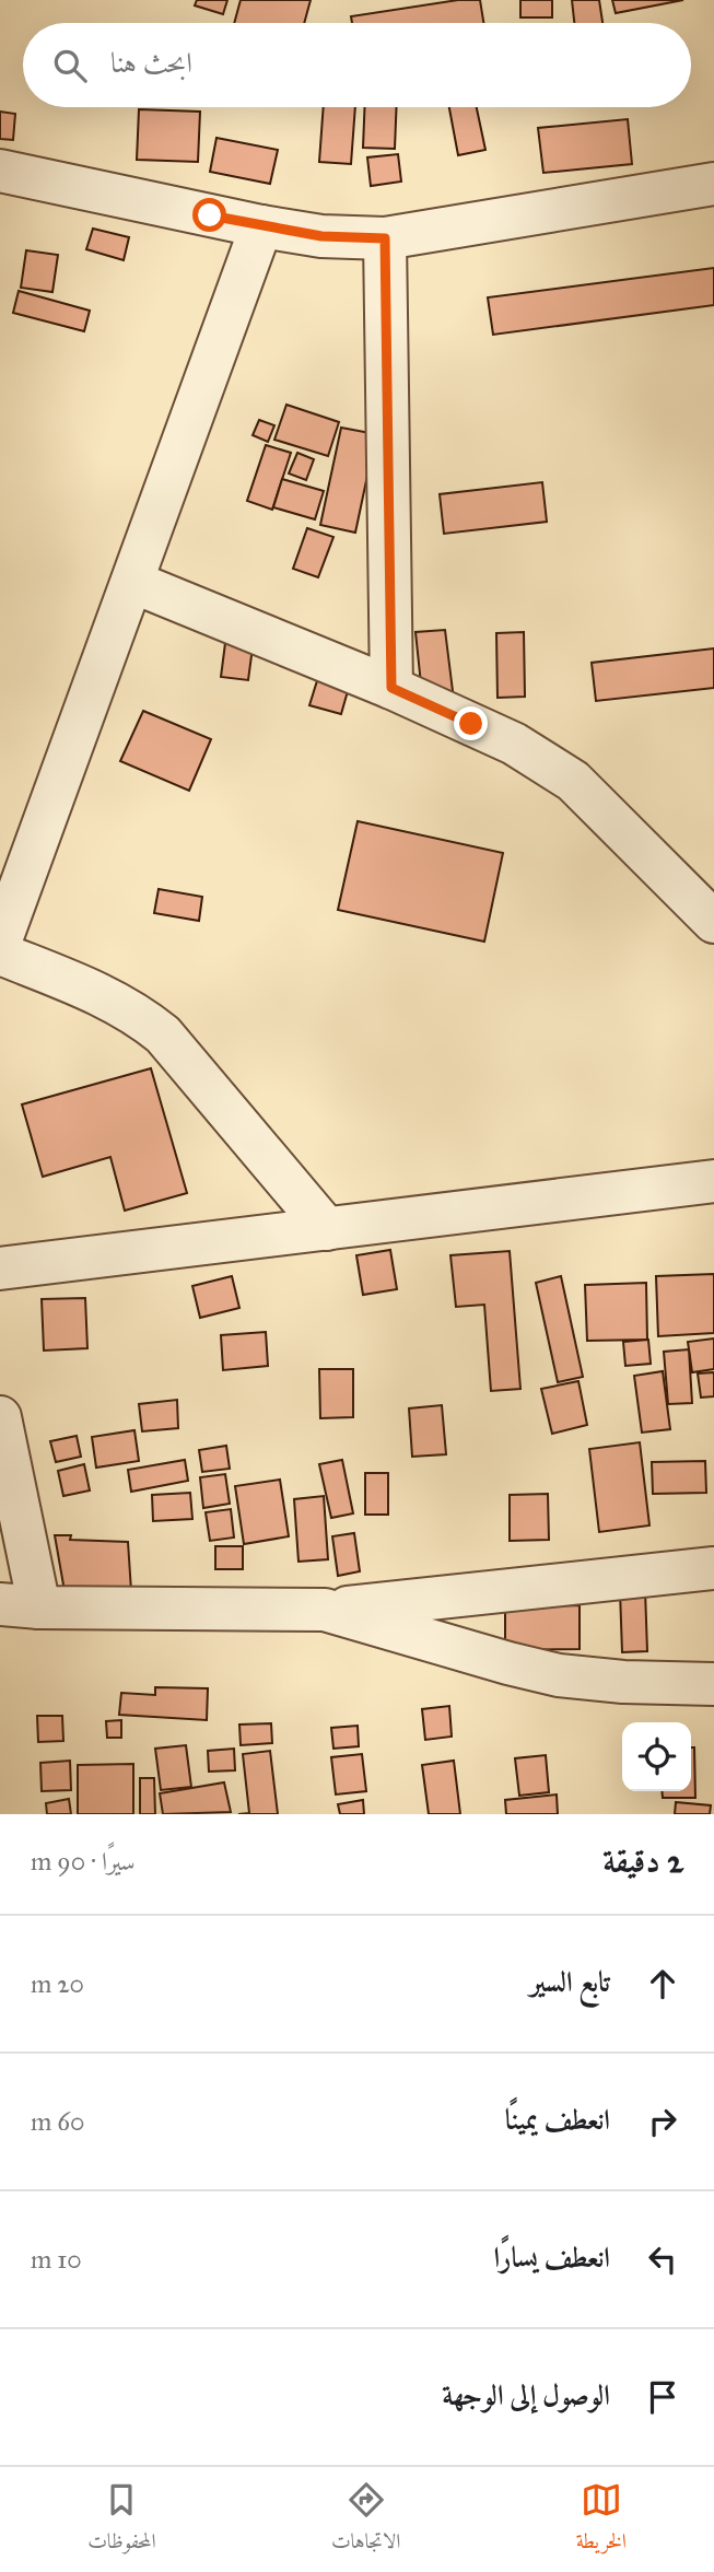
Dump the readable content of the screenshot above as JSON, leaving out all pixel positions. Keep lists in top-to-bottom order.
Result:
{
  "page": {
    "search": "ابحث هنا",
    "heading": ["2 دقيقة", "سيرًا · 90 m"],
    "list": [
      ["تابع السير", "20 m"],
      ["انعطف يمينًا", "60 m"],
      ["انعطف يسارًا", "10 m"],
      "الوصول إلى الوجهة"
    ],
    "nav": ["الخريطة", "الاتجاهات", "المحفوظات"]
  }
}
